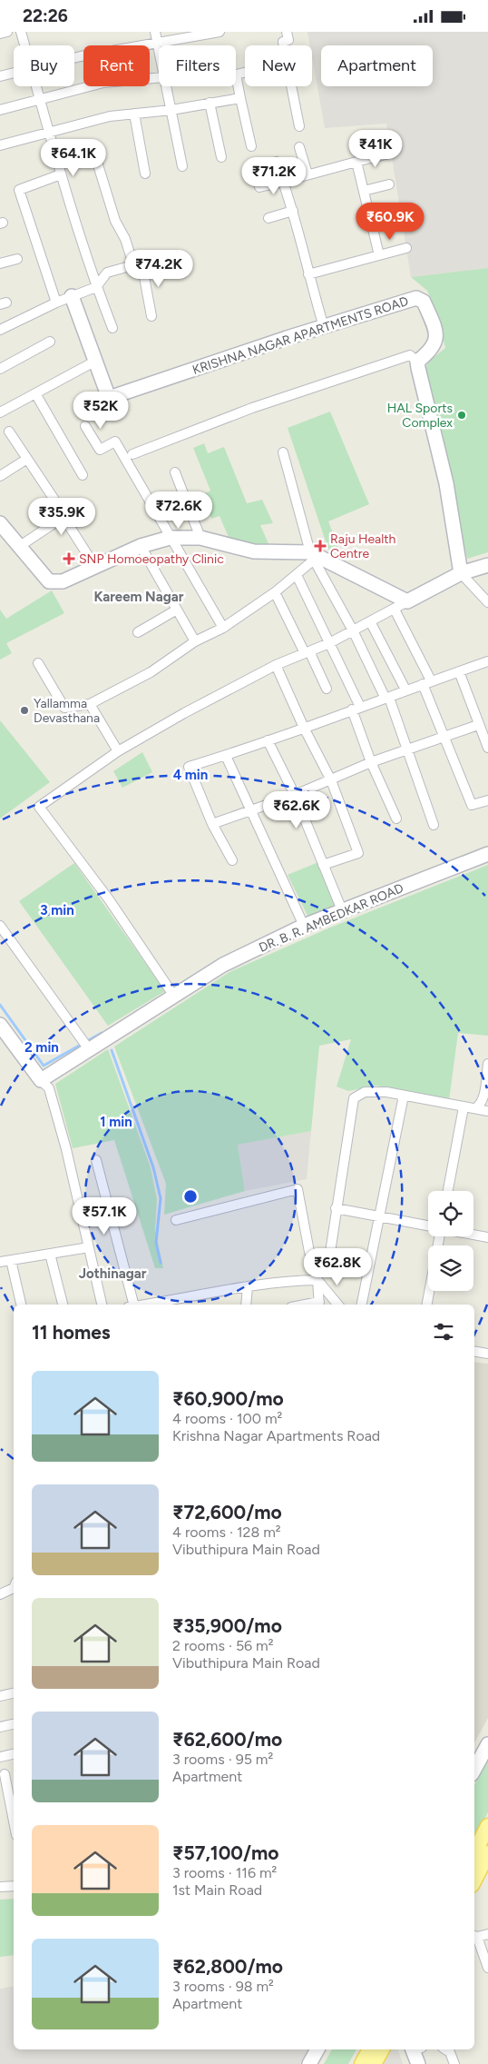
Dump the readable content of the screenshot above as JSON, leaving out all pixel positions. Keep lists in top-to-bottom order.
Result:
{
  "streets": {
    "street": ["KRISHNA NAGAR APARTMENTS ROAD", "DR. B. R. AMBEDKAR ROAD"]
  },
  "districts": ["Kareem Nagar", "Jothinagar"],
  "places": {
    "other": ["HAL Sports Complex", "Yallamma Devasthana"],
    "health": ["Raju Health Centre", "SNP Homoeopathy Clinic"]
  },
  "page": {
    "status": "22:26",
    "chip": [
      "Buy",
      "Rent",
      "Filters",
      "New",
      "Apartment"
    ],
    "price": [
      "₹41K",
      "₹64.1K",
      "₹71.2K",
      "₹60.9K",
      "₹74.2K",
      "₹52K",
      "₹72.6K",
      "₹35.9K",
      "₹62.6K",
      "₹57.1K",
      "₹62.8K"
    ],
    "heading": "11 homes",
    "list": [
      {
        "name": "₹60,900/mo",
        "note": "4 rooms · 100 m² · Krishna Nagar Apartments Road"
      },
      {
        "name": "₹72,600/mo",
        "note": "4 rooms · 128 m² · Vibuthipura Main Road"
      },
      {
        "name": "₹35,900/mo",
        "note": "2 rooms · 56 m² · Vibuthipura Main Road"
      },
      {
        "name": "₹62,600/mo",
        "note": "3 rooms · 95 m² · Apartment"
      },
      {
        "name": "₹57,100/mo",
        "note": "3 rooms · 116 m² · 1st Main Road"
      },
      {
        "name": "₹62,800/mo",
        "note": "3 rooms · 98 m² · Apartment"
      }
    ]
  },
  "rings": [
    "4 min",
    "3 min",
    "2 min",
    "1 min"
  ]
}
